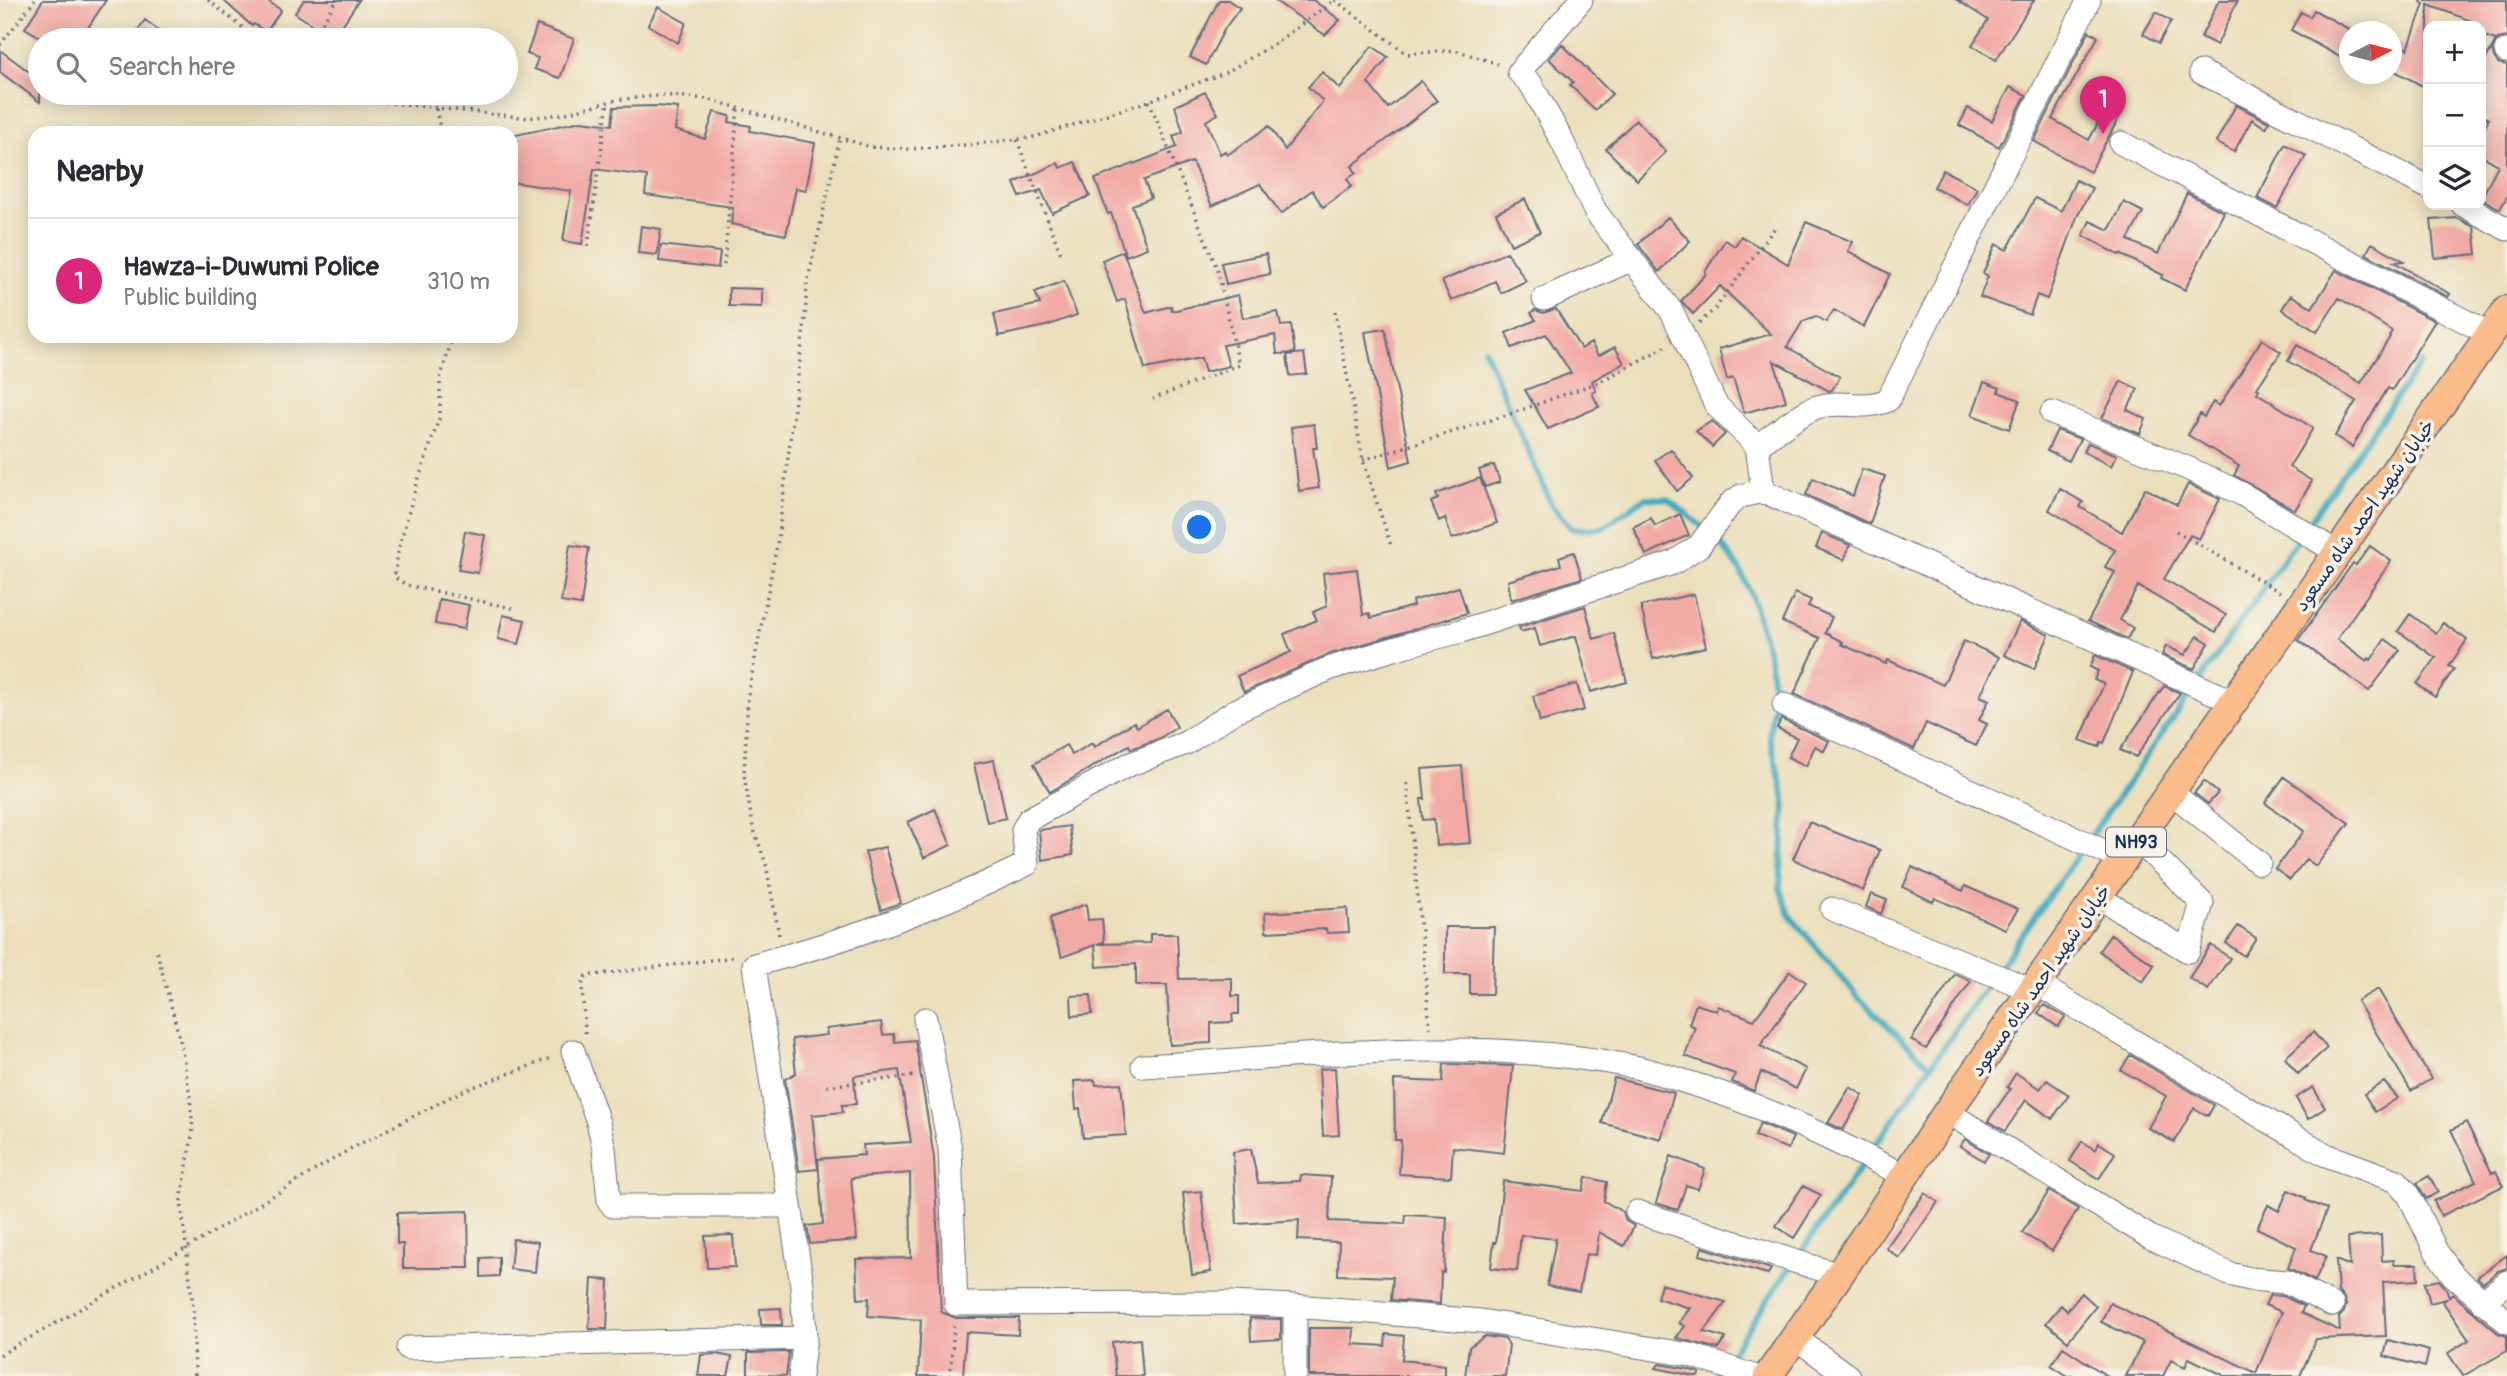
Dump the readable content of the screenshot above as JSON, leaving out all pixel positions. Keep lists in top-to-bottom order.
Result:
{
  "streets": {
    "main road": ["خیابان شهید احمد شاه مسعود", "NH93"]
  },
  "north": "right",
  "page": {
    "map_buttons": ["+", "−"],
    "search": "Search here",
    "pins": "1",
    "heading": "Nearby",
    "list": [
      {
        "mark": "1",
        "name": "Hawza-i-Duwumi Police",
        "note": "Public building",
        "value": "310 m"
      }
    ]
  }
}
